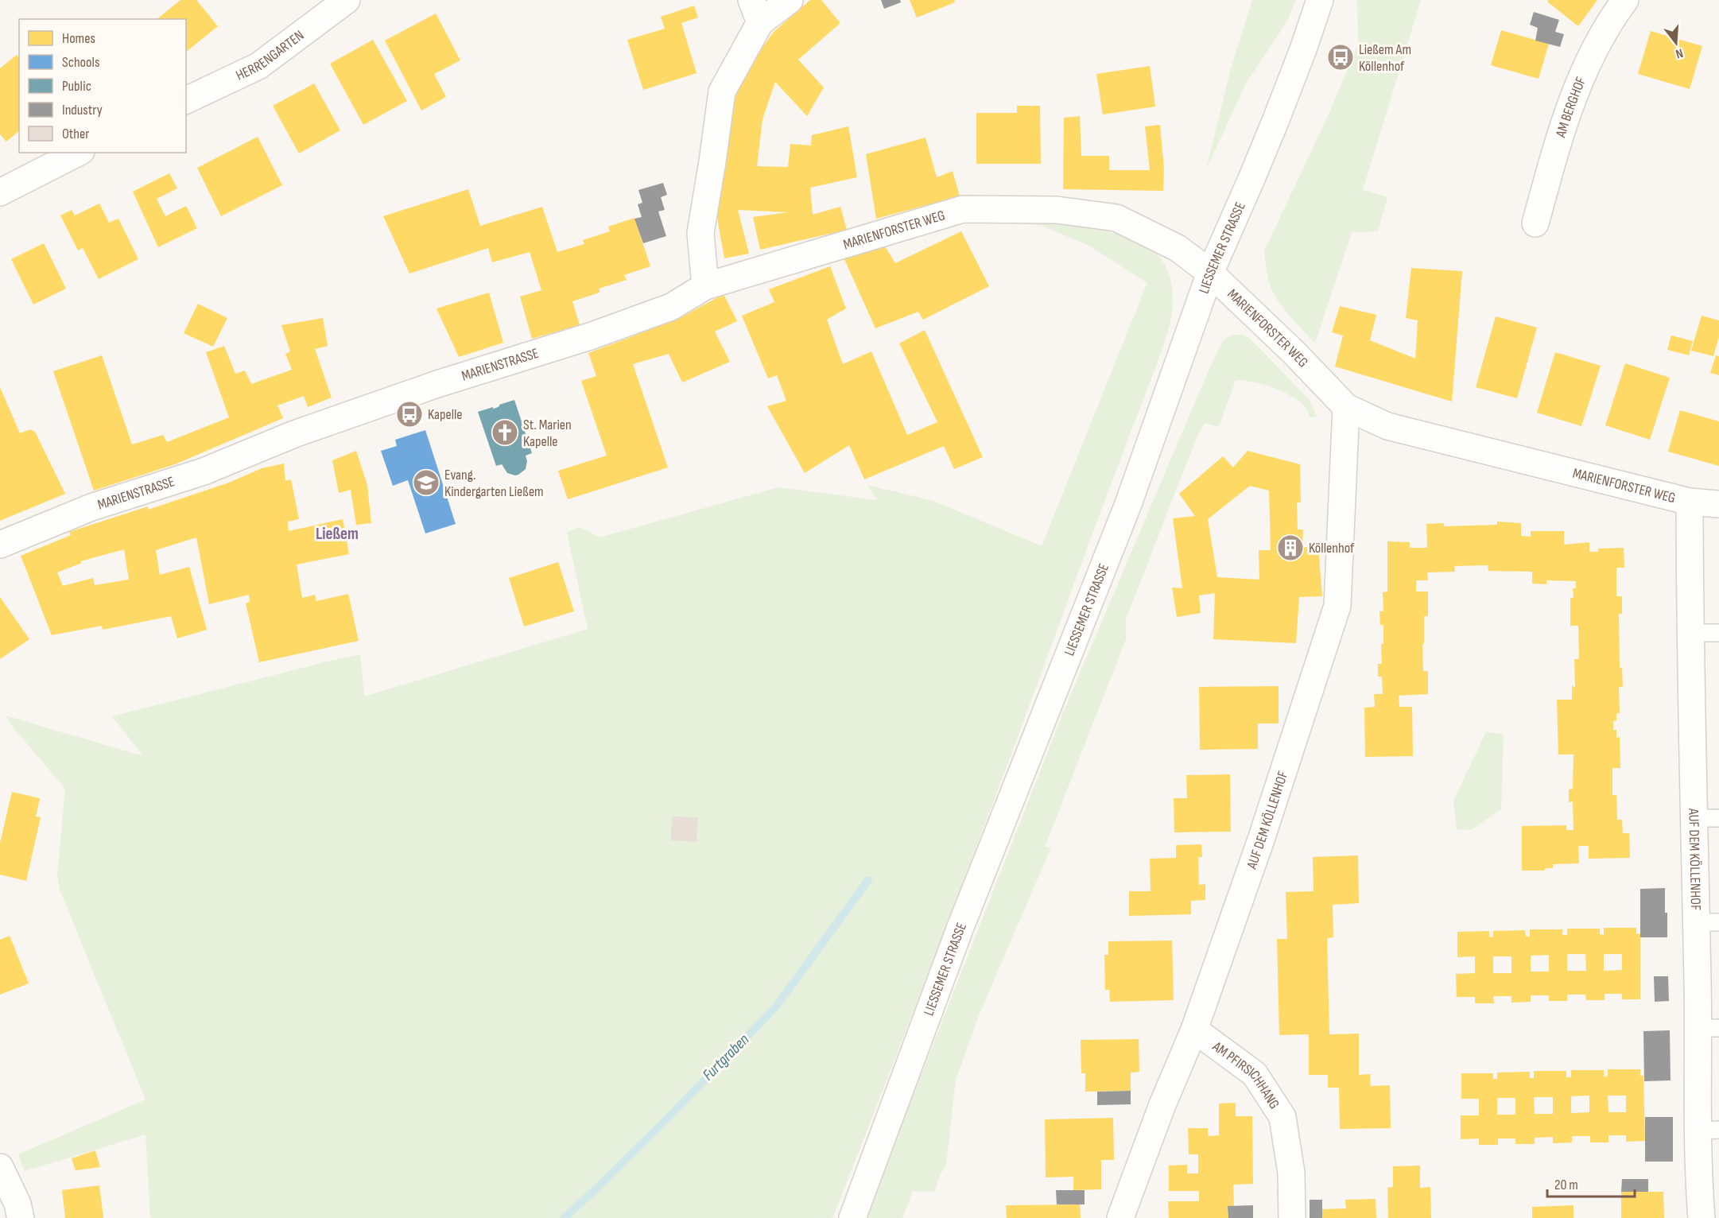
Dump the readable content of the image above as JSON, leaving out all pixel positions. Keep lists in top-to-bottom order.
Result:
{
  "streets": {
    "street": [
      "HERRENGARTEN",
      "AM BERGHOF",
      "MARIENFORSTER WEG",
      "LIESSEMER STRASSE",
      "MARIENSTRASSE",
      "AUF DEM KÖLLENHOF",
      "AM PFIRSICHHANG"
    ]
  },
  "crossings": [
    ["MARIENFORSTER WEG", "LIESSEMER STRASSE"],
    ["MARIENFORSTER WEG", "MARIENSTRASSE"],
    ["MARIENFORSTER WEG", "AUF DEM KÖLLENHOF"],
    ["AUF DEM KÖLLENHOF", "AM PFIRSICHHANG"]
  ],
  "districts": ["Ließem"],
  "water": ["Furtgraben"],
  "places": {
    "bus stop": ["Ließem Am Köllenhof", "Kapelle"],
    "church": ["St. Marien Kapelle"],
    "school or university": ["Evang. Kindergarten Ließem"],
    "building": ["Köllenhof"]
  },
  "legend": [
    "Homes",
    "Schools",
    "Public",
    "Industry",
    "Other"
  ],
  "scale_bar": "20 m",
  "north": "bottom"
}
